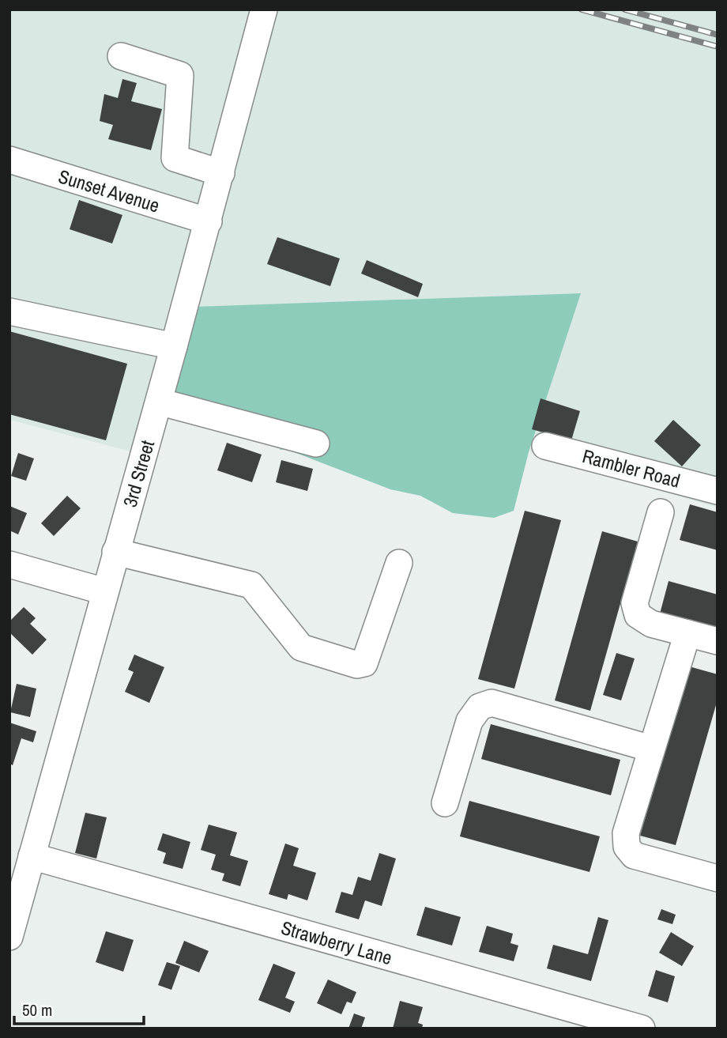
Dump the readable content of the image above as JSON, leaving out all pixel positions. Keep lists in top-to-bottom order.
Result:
{
  "streets": {
    "street": [
      "Sunset Avenue",
      "Rambler Road",
      "3rd Street",
      "Strawberry Lane"
    ]
  },
  "crossings": [
    ["Sunset Avenue", "3rd Street"],
    ["3rd Street", "Strawberry Lane"]
  ],
  "scale_bar": "50 m"
}
